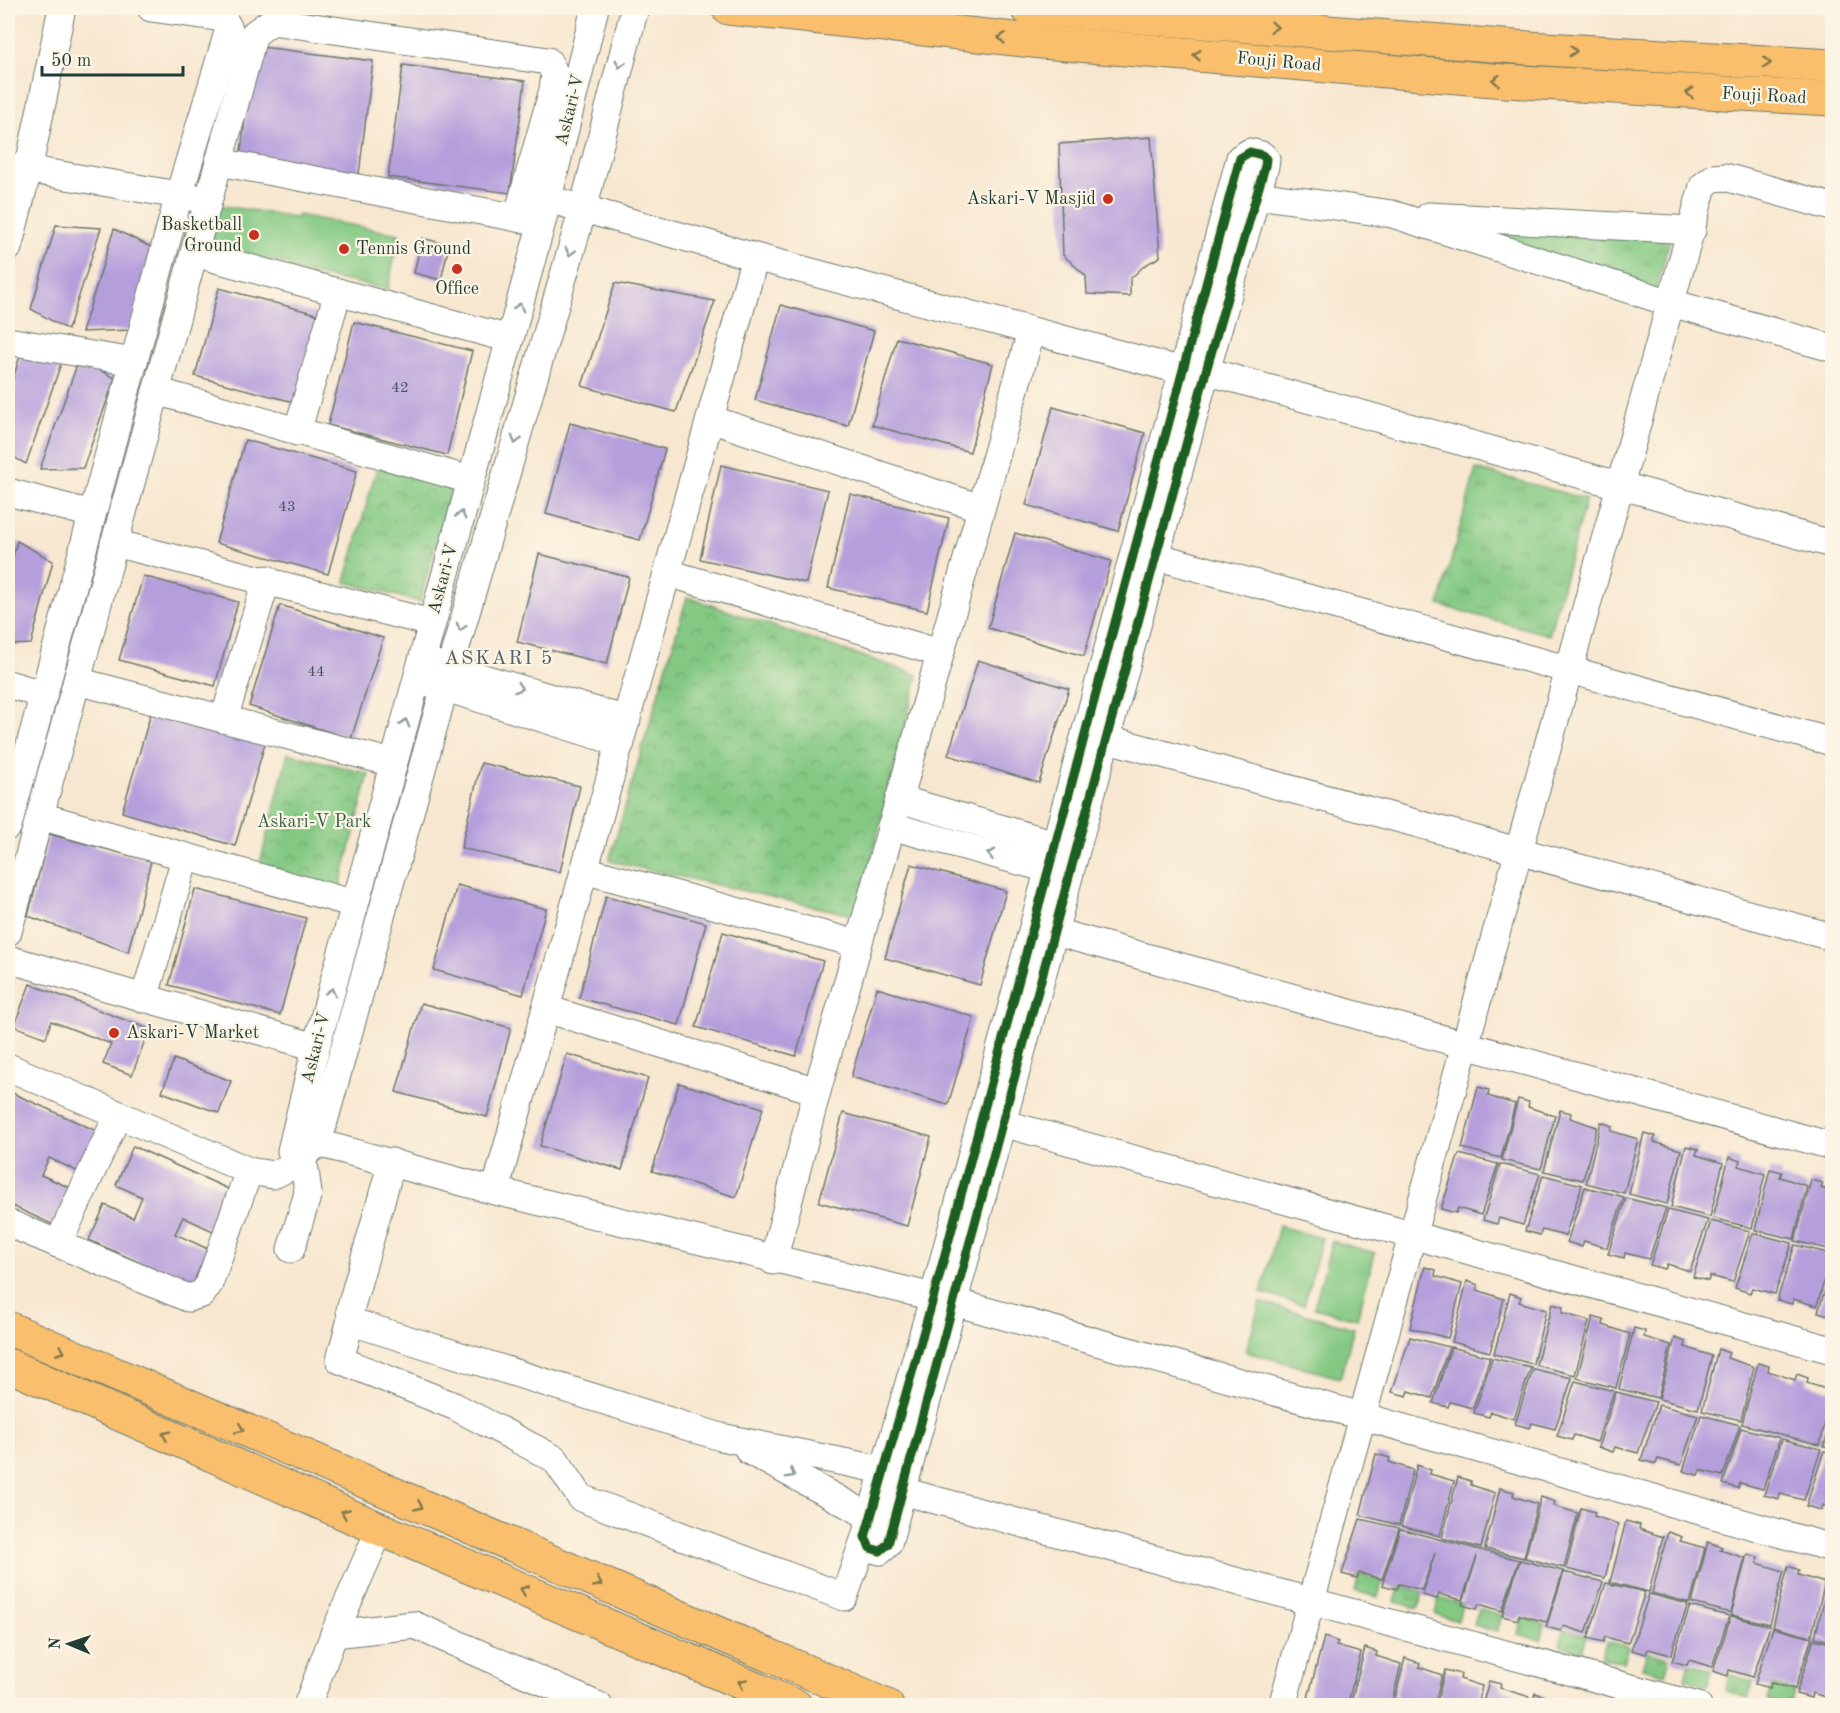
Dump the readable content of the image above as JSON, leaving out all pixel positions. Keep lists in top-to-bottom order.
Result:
{
  "streets": {
    "main road": ["Fouji Road"],
    "street": ["Askari-V"]
  },
  "districts": ["ASKARI 5"],
  "parks": ["Askari-V Park"],
  "places": [
    "Askari-V Masjid",
    "Basketball Ground",
    "Tennis Ground",
    "Office",
    "Askari-V Market"
  ],
  "house_numbers": ["42", "43", "44"],
  "scale_bar": "50 m",
  "north": "left"
}
